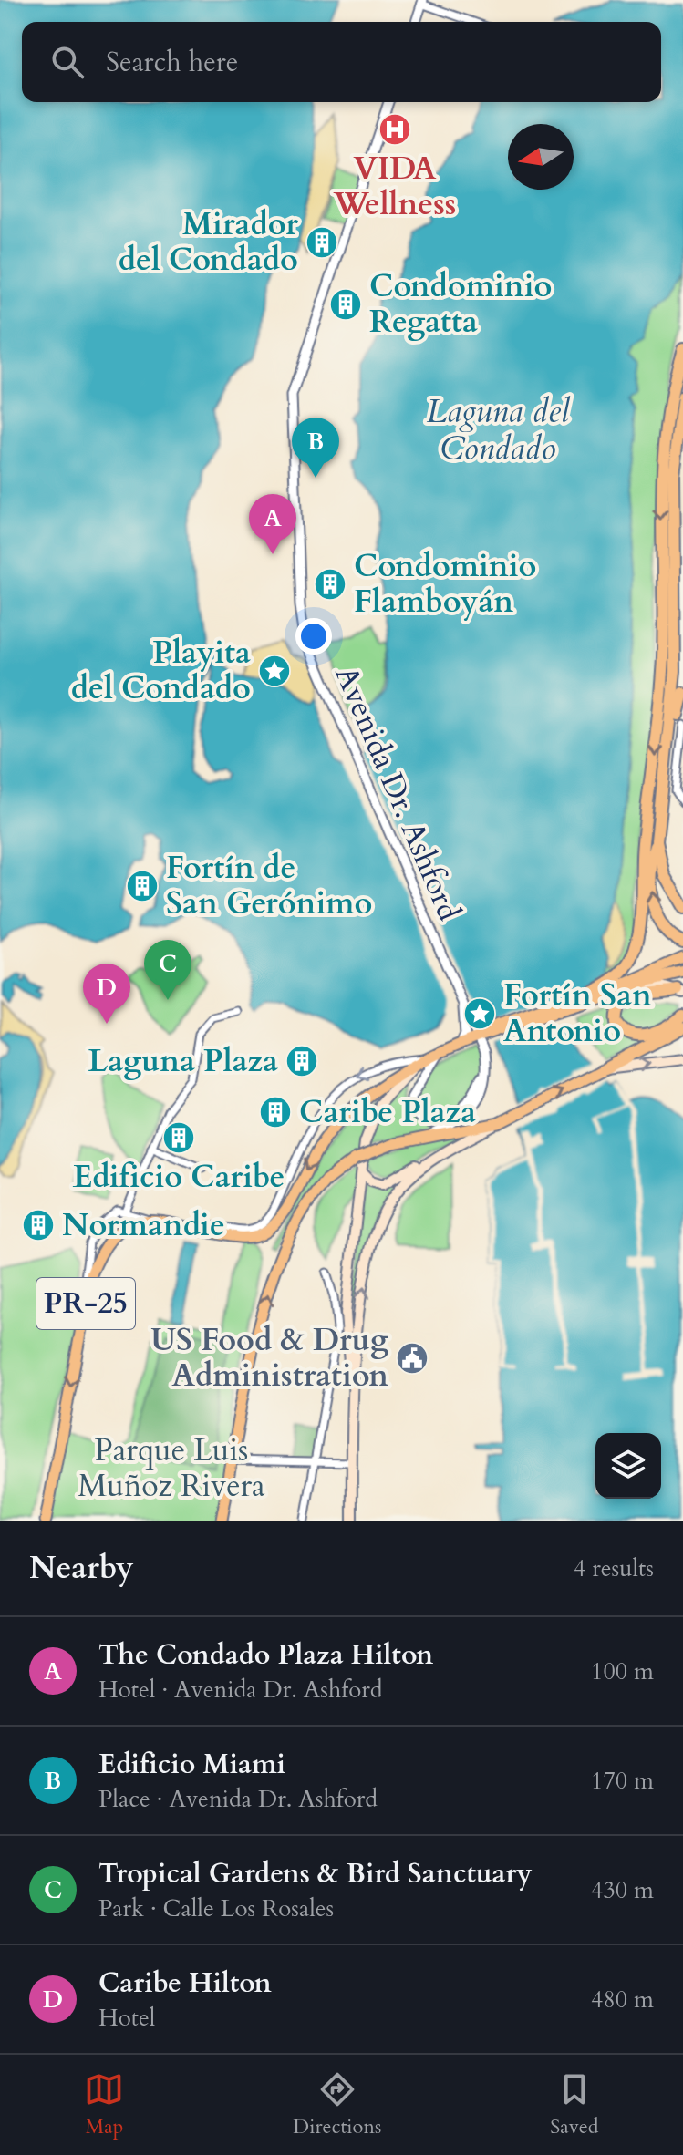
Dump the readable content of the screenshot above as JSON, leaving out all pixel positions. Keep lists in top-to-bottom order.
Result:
{
  "streets": {
    "main road": ["PR-25"],
    "street": ["Avenida Dr. Ashford"]
  },
  "water": ["Laguna del Condado"],
  "parks": ["Parque Luis Muñoz Rivera"],
  "places": {
    "hospital": ["VIDA Wellness"],
    "building": [
      "Mirador del Condado",
      "Condominio Regatta",
      "Condominio Flamboyán",
      "Fortín de San Gerónimo",
      "Laguna Plaza",
      "Caribe Plaza",
      "Edificio Caribe",
      "Normandie"
    ],
    "place": ["Playita del Condado", "Fortín San Antonio"],
    "public building": ["US Food & Drug Administration"]
  },
  "north": "left",
  "page": {
    "search": "Search here",
    "pins": [
      "B",
      "A",
      "C",
      "D"
    ],
    "heading": ["Nearby", "4 results"],
    "list": [
      {
        "mark": "A",
        "name": "The Condado Plaza Hilton",
        "note": "Hotel · Avenida Dr. Ashford",
        "value": "100 m"
      },
      {
        "mark": "B",
        "name": "Edificio Miami",
        "note": "Place · Avenida Dr. Ashford",
        "value": "170 m"
      },
      {
        "mark": "C",
        "name": "Tropical Gardens & Bird Sanctuary",
        "note": "Park · Calle Los Rosales",
        "value": "430 m"
      },
      {
        "mark": "D",
        "name": "Caribe Hilton",
        "note": "Hotel",
        "value": "480 m"
      }
    ],
    "nav": ["Map", "Directions", "Saved"]
  }
}
